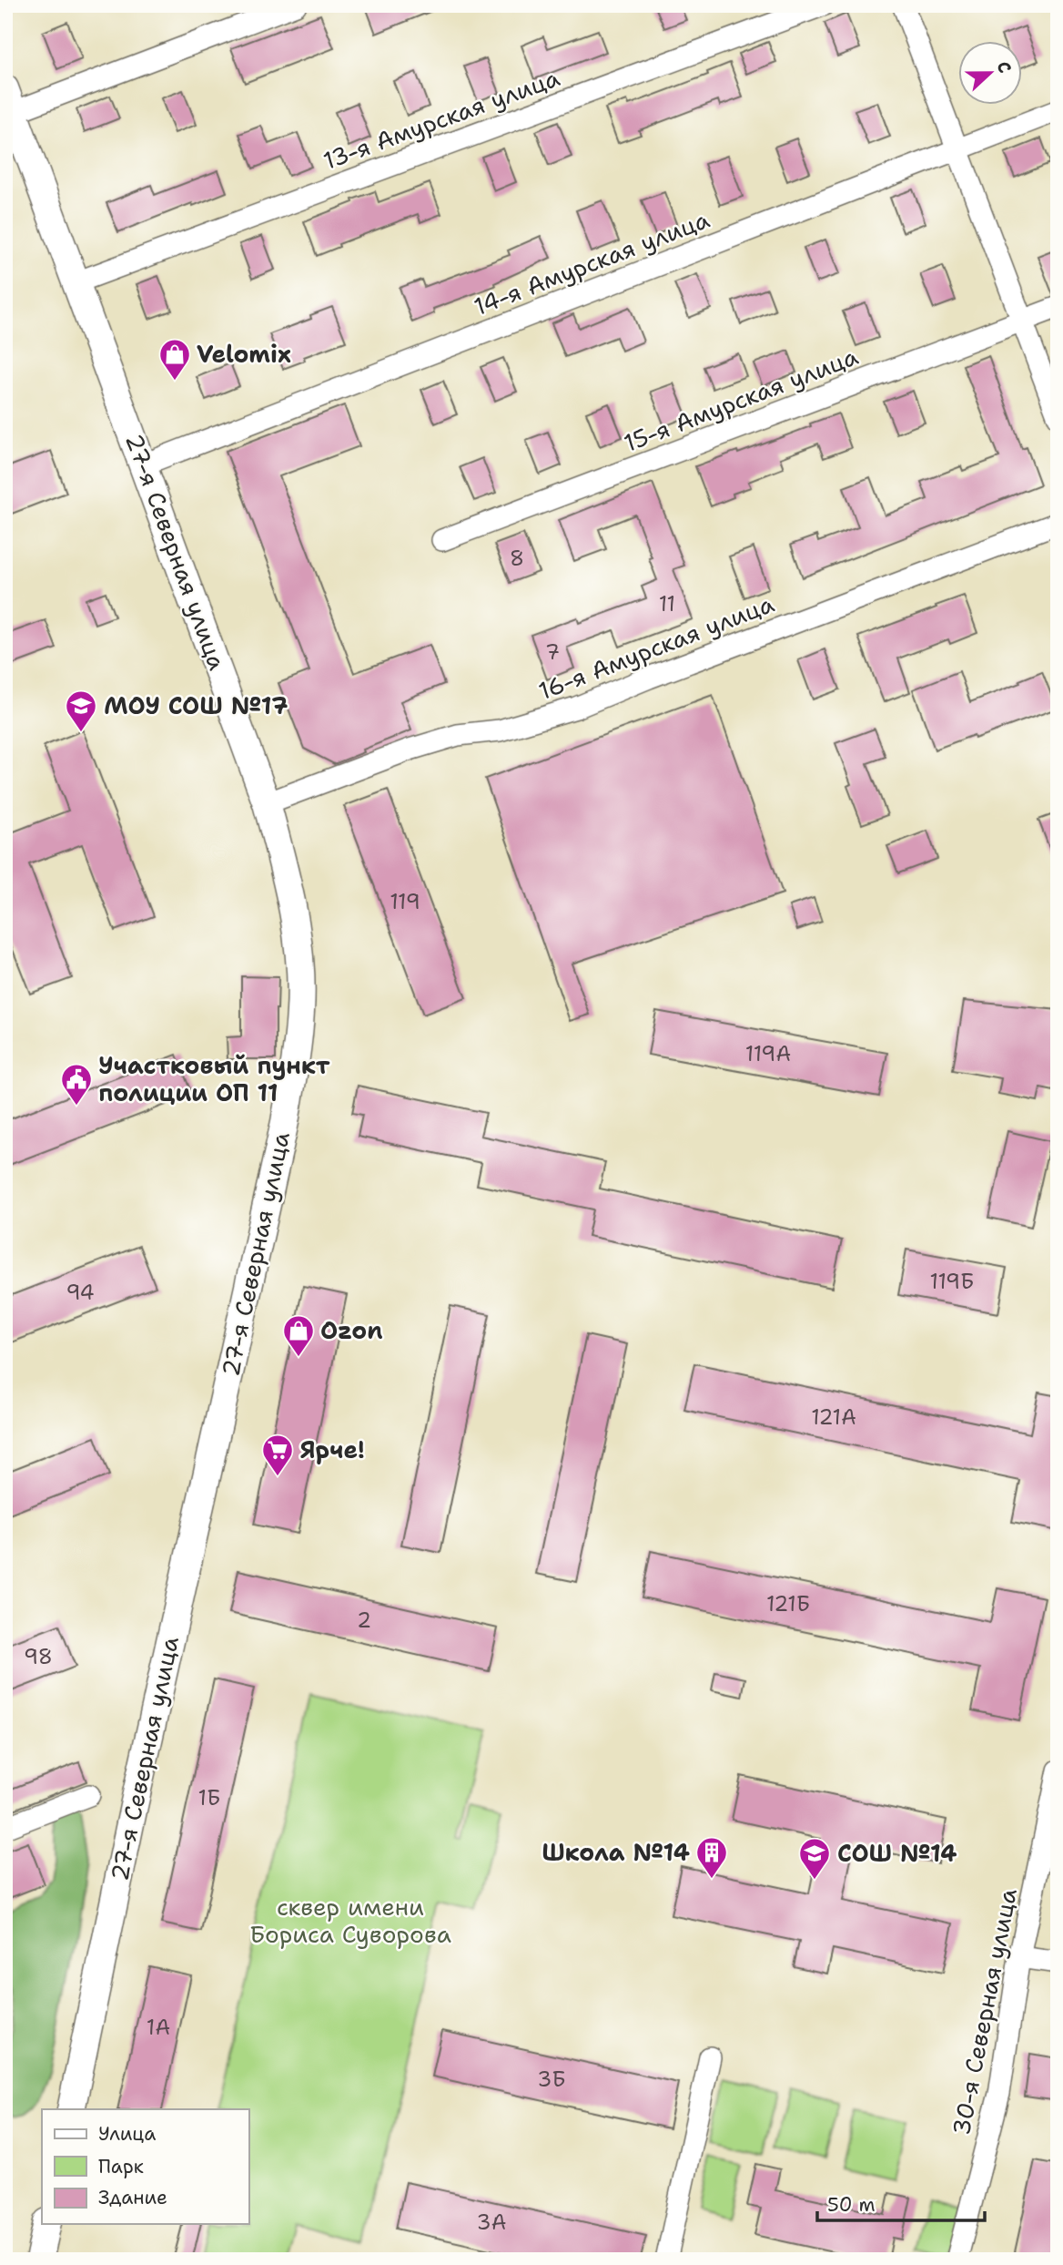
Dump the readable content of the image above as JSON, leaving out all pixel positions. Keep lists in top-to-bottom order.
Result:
{
  "streets": {
    "street": [
      "13-я Амурская улица",
      "14-я Амурская улица",
      "15-я Амурская улица",
      "27-я Северная улица",
      "16-я Амурская улица",
      "30-я Северная улица"
    ]
  },
  "crossings": [
    ["13-я Амурская улица", "27-я Северная улица"],
    ["14-я Амурская улица", "27-я Северная улица"],
    ["27-я Северная улица", "16-я Амурская улица"]
  ],
  "parks": ["сквер имени Бориса Суворова"],
  "places": {
    "shop": ["Velomix", "Ozon"],
    "school or university": ["МОУ СОШ №17", "СОШ №14"],
    "public building": ["Участковый пункт полиции ОП 11"],
    "supermarket": ["Ярче!"],
    "building": ["Школа №14"]
  },
  "house_numbers": [
    "8",
    "11",
    "7",
    "119",
    "119А",
    "119Б",
    "94",
    "121А",
    "121Б",
    "2",
    "98",
    "1Б",
    "1А",
    "3Б",
    "3А"
  ],
  "legend": ["Улица", "Парк", "Здание"],
  "scale_bar": "50 m",
  "north": "right"
}
